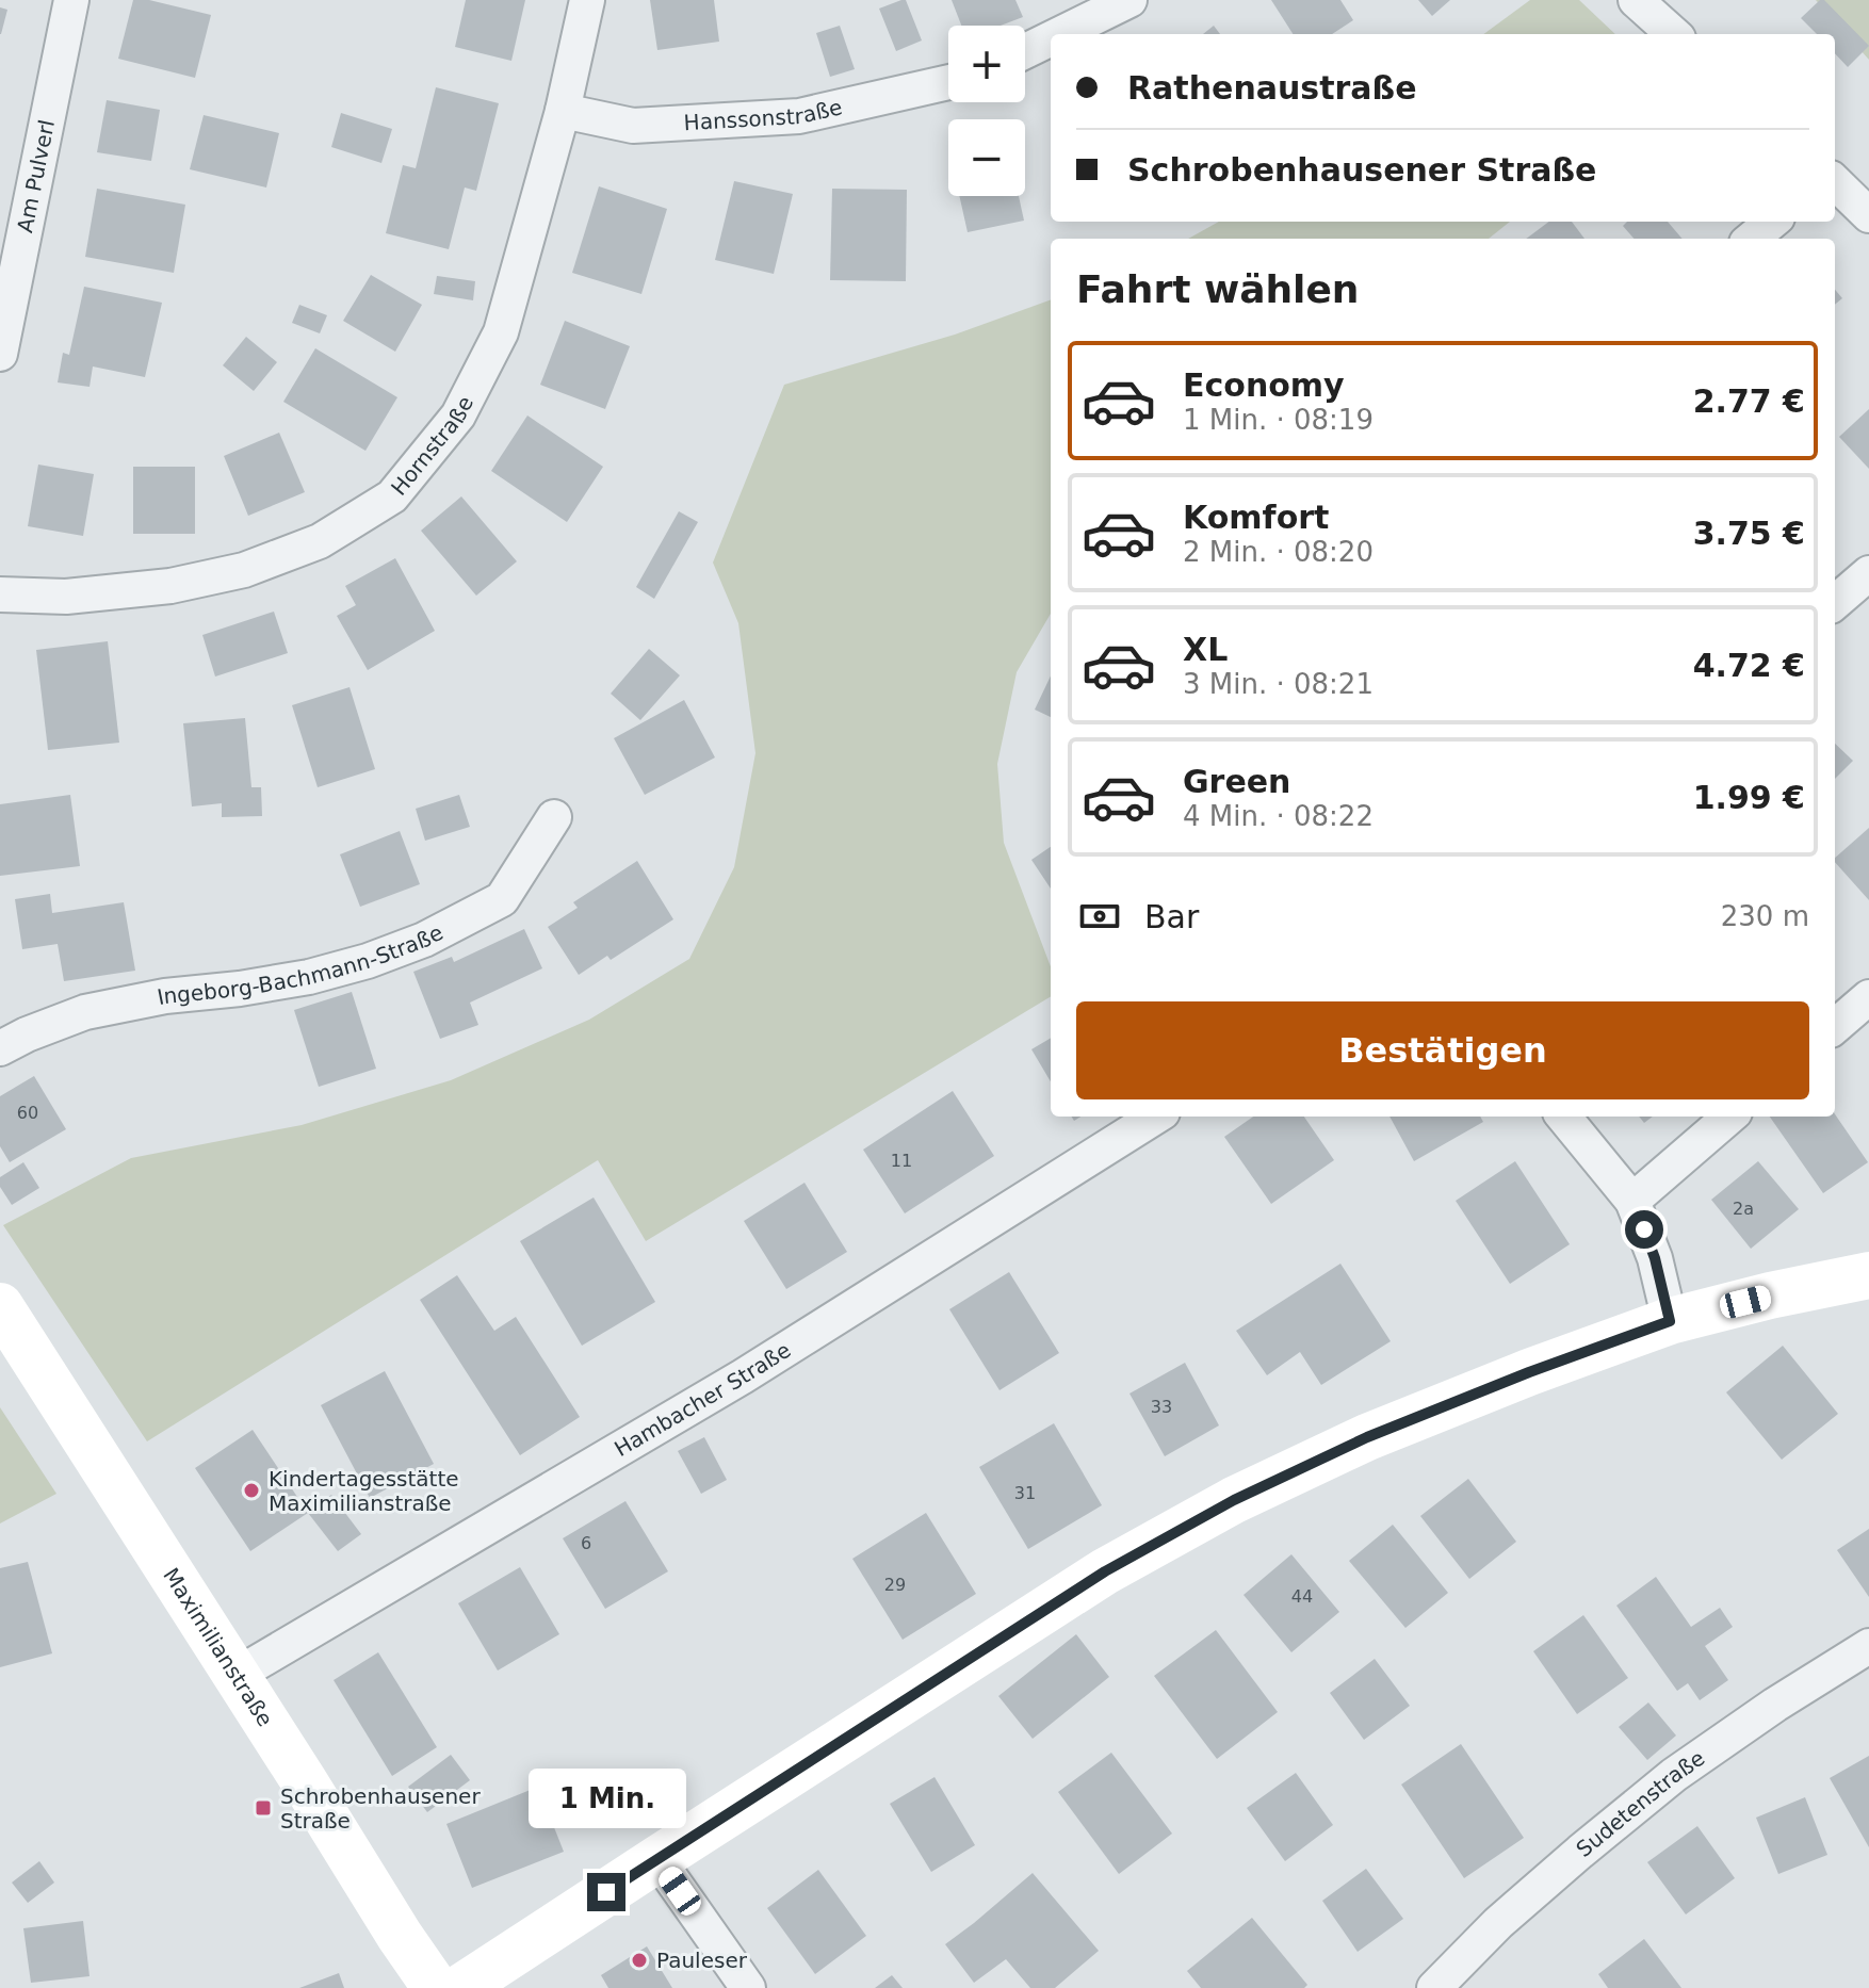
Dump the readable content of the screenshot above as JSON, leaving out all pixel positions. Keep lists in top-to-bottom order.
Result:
{
  "streets": {
    "street": [
      "Hanssonstraße",
      "Am Pulverl",
      "Hornstraße",
      "Ingeborg-Bachmann-Straße",
      "Hambacher Straße",
      "Maximilianstraße",
      "Sudetenstraße"
    ]
  },
  "crossings": [
    ["Hanssonstraße", "Hornstraße"],
    ["Hambacher Straße", "Maximilianstraße"]
  ],
  "places": {
    "other": ["Kindertagesstätte Maximilianstraße", "Pauleser"],
    "transit": ["Schrobenhausener Straße"]
  },
  "house_numbers": [
    "60",
    "11",
    "2a",
    "33",
    "31",
    "6",
    "29",
    "44"
  ],
  "page": {
    "map_buttons": ["+", "−"],
    "banner": ["Rathenaustraße", "Schrobenhausener Straße"],
    "heading": "Fahrt wählen",
    "list": [
      {
        "name": "Economy",
        "note": "1 Min. · 08:19",
        "value": "2.77 €"
      },
      {
        "name": "Komfort",
        "note": "2 Min. · 08:20",
        "value": "3.75 €"
      },
      {
        "name": "XL",
        "note": "3 Min. · 08:21",
        "value": "4.72 €"
      },
      {
        "name": "Green",
        "note": "4 Min. · 08:22",
        "value": "1.99 €"
      }
    ],
    "pay": ["Bar", "230 m"],
    "buttons": "Bestätigen",
    "bubble": "1 Min."
  }
}
